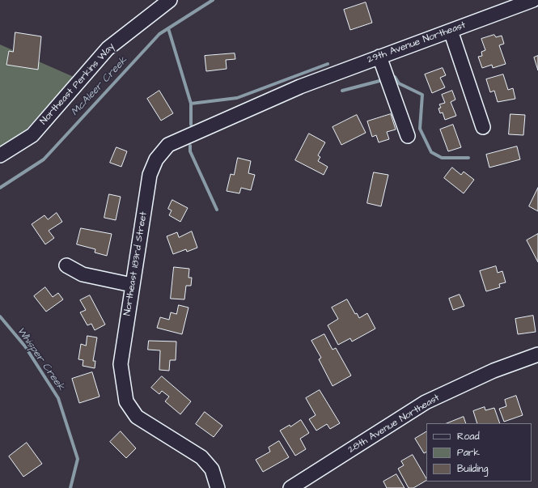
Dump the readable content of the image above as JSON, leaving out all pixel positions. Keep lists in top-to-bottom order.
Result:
{
  "streets": {
    "street": [
      "29th Avenue Northeast",
      "Northeast Perkins Way",
      "Northeast 183rd Street",
      "28th Avenue Northeast"
    ]
  },
  "crossings": [
    ["29th Avenue Northeast", "Northeast 183rd Street"]
  ],
  "water": ["McAleer Creek", "Whisper Creek"],
  "legend": ["Road", "Park", "Building"]
}
